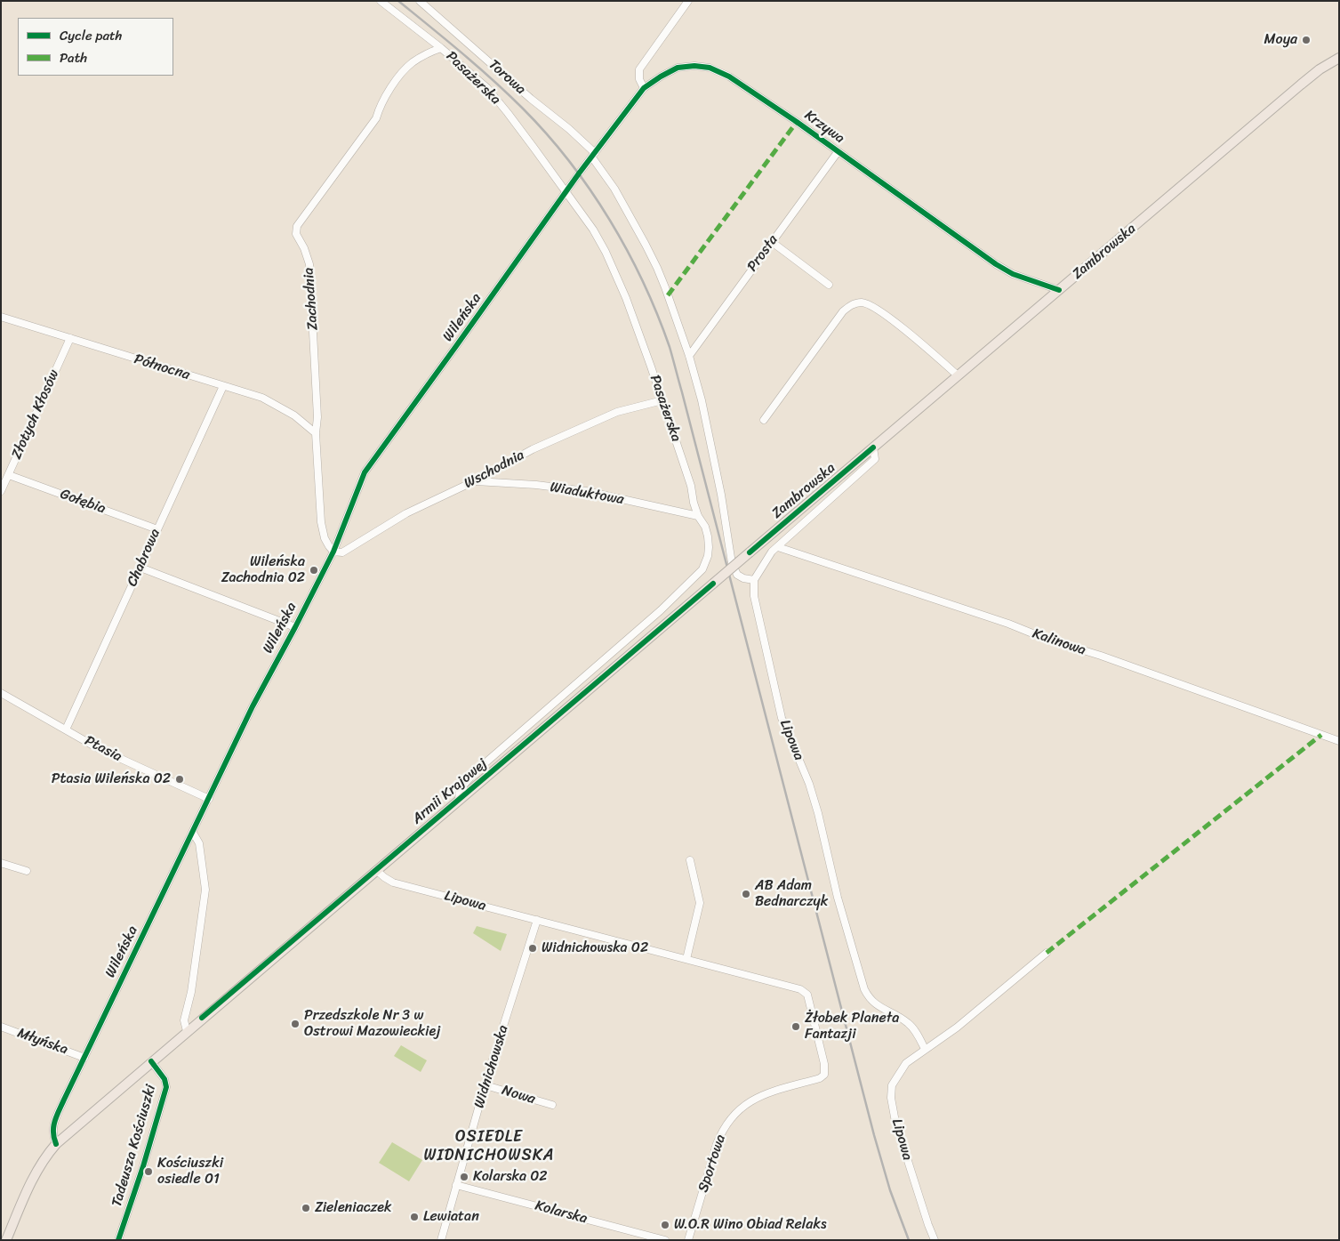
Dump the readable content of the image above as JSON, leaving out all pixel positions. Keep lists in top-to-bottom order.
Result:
{
  "streets": {
    "main road": ["Zambrowska", "Armii Krajowej"],
    "street": [
      "Torowa",
      "Pasażerska",
      "Krzywa",
      "Prosta",
      "Zachodnia",
      "Wileńska",
      "Północna",
      "Złotych Kłosów",
      "Wschodnia",
      "Wiaduktowa",
      "Gołębia",
      "Chabrowa",
      "Kalinowa",
      "Lipowa",
      "Ptasia",
      "Młyńska",
      "Widnichowska",
      "Nowa",
      "Tadeusza Kościuszki",
      "Sportowa",
      "Kolarska"
    ]
  },
  "crossings": [
    ["Torowa", "Krzywa"],
    ["Torowa", "Prosta"],
    ["Torowa", "Wileńska"],
    ["Torowa", "Lipowa"],
    ["Pasażerska", "Zachodnia"],
    ["Pasażerska", "Wileńska"],
    ["Pasażerska", "Wschodnia"],
    ["Pasażerska", "Wiaduktowa"],
    ["Pasażerska", "Armii Krajowej"],
    ["Krzywa", "Zambrowska"],
    ["Krzywa", "Prosta"],
    ["Krzywa", "Wileńska"],
    ["Zambrowska", "Armii Krajowej"],
    ["Zachodnia", "Wileńska"],
    ["Zachodnia", "Północna"],
    ["Zachodnia", "Wschodnia"],
    ["Wileńska", "Wschodnia"],
    ["Wileńska", "Ptasia"],
    ["Wileńska", "Armii Krajowej"],
    ["Wileńska", "Młyńska"],
    ["Północna", "Złotych Kłosów"],
    ["Północna", "Chabrowa"],
    ["Złotych Kłosów", "Gołębia"],
    ["Wschodnia", "Wiaduktowa"],
    ["Gołębia", "Chabrowa"],
    ["Chabrowa", "Ptasia"],
    ["Lipowa", "Armii Krajowej"],
    ["Lipowa", "Widnichowska"],
    ["Lipowa", "Sportowa"],
    ["Armii Krajowej", "Tadeusza Kościuszki"],
    ["Widnichowska", "Nowa"],
    ["Widnichowska", "Kolarska"]
  ],
  "districts": ["OSIEDLE WIDNICHOWSKA"],
  "places": [
    "Moya",
    "Wileńska Zachodnia 02",
    "Ptasia Wileńska 02",
    "AB Adam Bednarczyk",
    "Widnichowska 02",
    "Przedszkole Nr 3 w Ostrowi Mazowieckiej",
    "Żłobek Planeta Fantazji",
    "Kościuszki osiedle 01",
    "Kolarska 02",
    "Zieleniaczek",
    "Lewiatan",
    "W.O.R Wino Obiad Relaks"
  ],
  "legend": ["Cycle path", "Path"]
}
